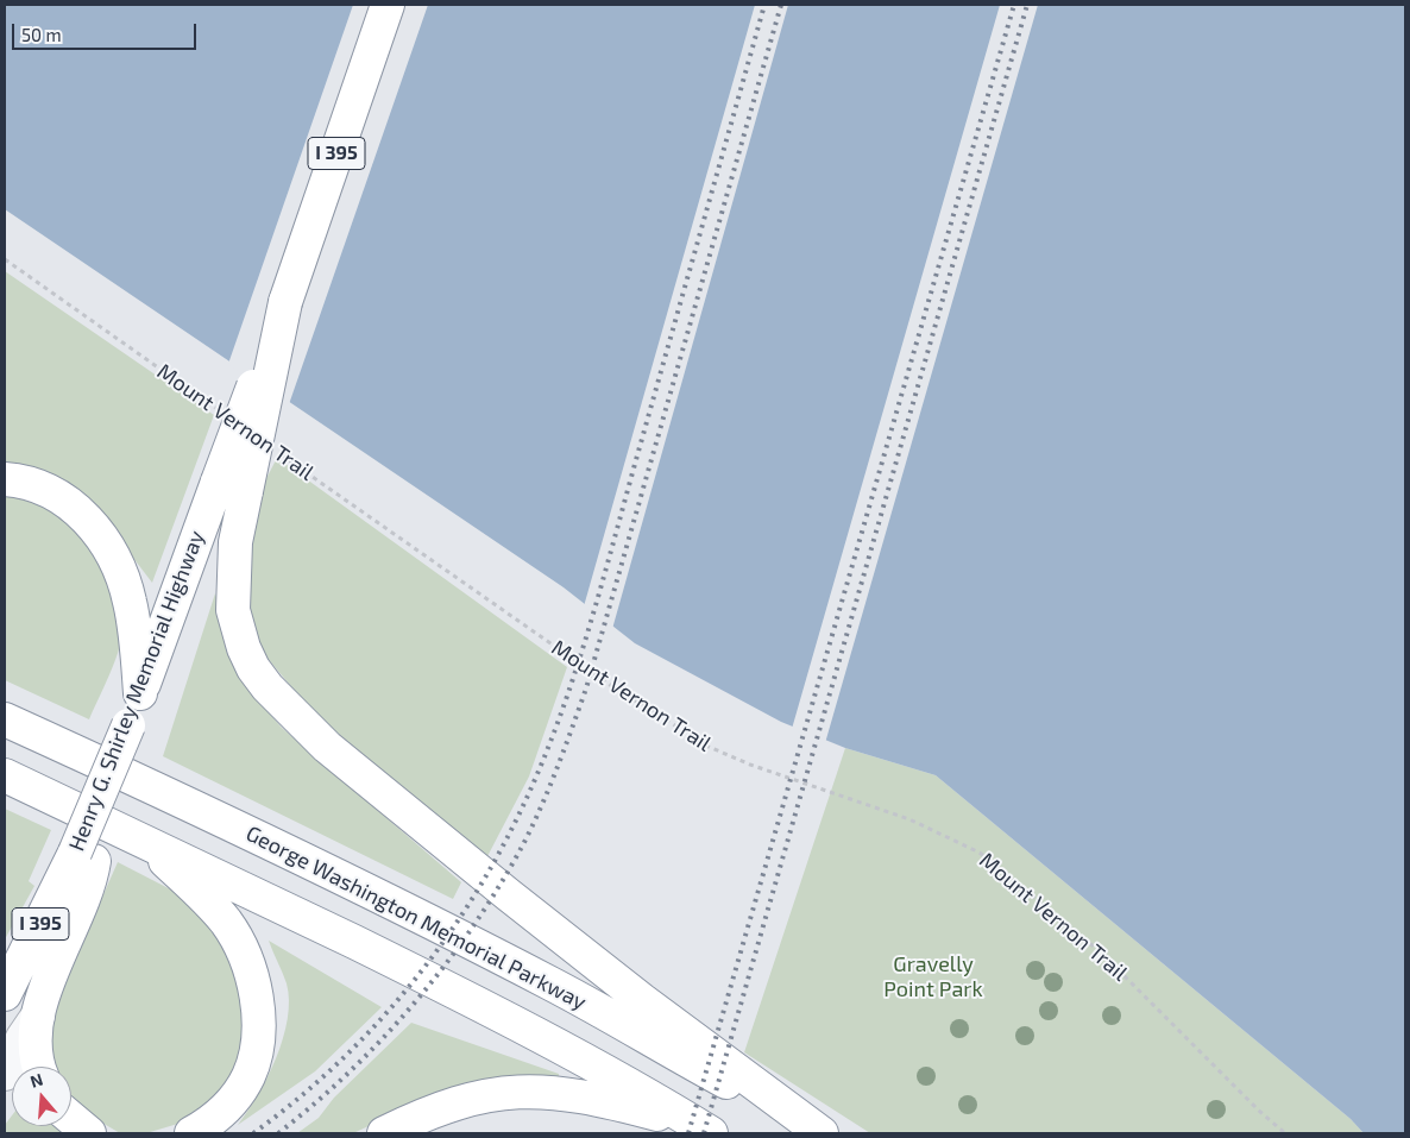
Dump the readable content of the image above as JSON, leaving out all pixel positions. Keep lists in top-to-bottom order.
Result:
{
  "streets": {
    "highway": ["I 395", "Henry G. Shirley Memorial Highway", "George Washington Memorial Parkway"],
    "path": ["Mount Vernon Trail"]
  },
  "crossings": [
    ["I 395", "Henry G. Shirley Memorial Highway"]
  ],
  "parks": ["Gravelly Point Park"],
  "scale_bar": "50 m",
  "north": "top"
}
